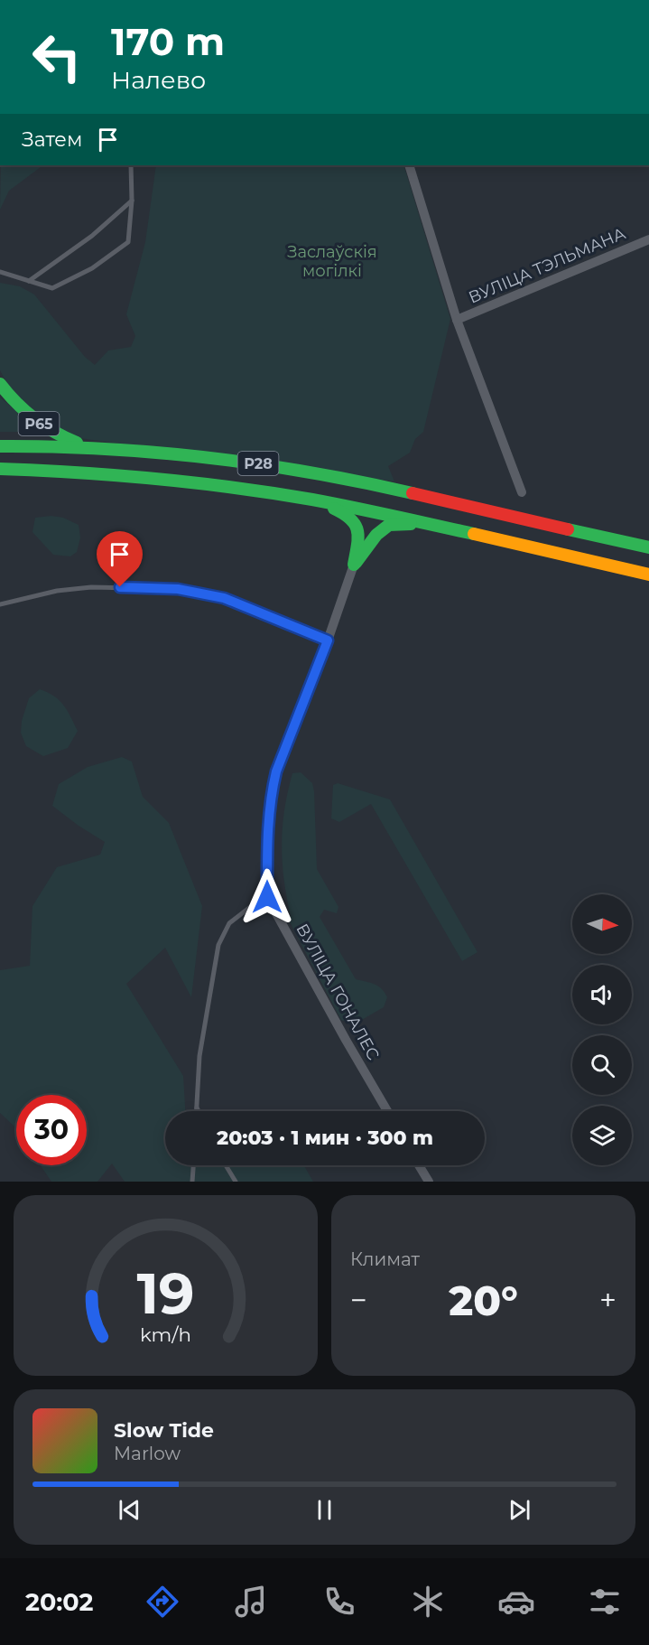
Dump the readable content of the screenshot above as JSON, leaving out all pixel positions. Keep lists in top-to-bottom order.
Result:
{
  "streets": {
    "highway": ["Р65", "Р28"],
    "street": ["ВУЛІЦА ТЭЛЬМАНА", "ВУЛІЦА ГОНАЛЕС"]
  },
  "crossings": [
    ["Р65", "Р28"]
  ],
  "parks": ["Заслаўскія могілкі"],
  "north": "right",
  "page": {
    "turn": ["170 m", "Налево"],
    "then": "Затем",
    "limit": "30",
    "trip": "20:03 · 1 мин · 300 m",
    "tile": "Климат",
    "heat": ["−", "20°", "+"],
    "song": ["Slow Tide", "Marlow"],
    "tabs": "20:02",
    "gauge": ["19", "km/h"]
  }
}
